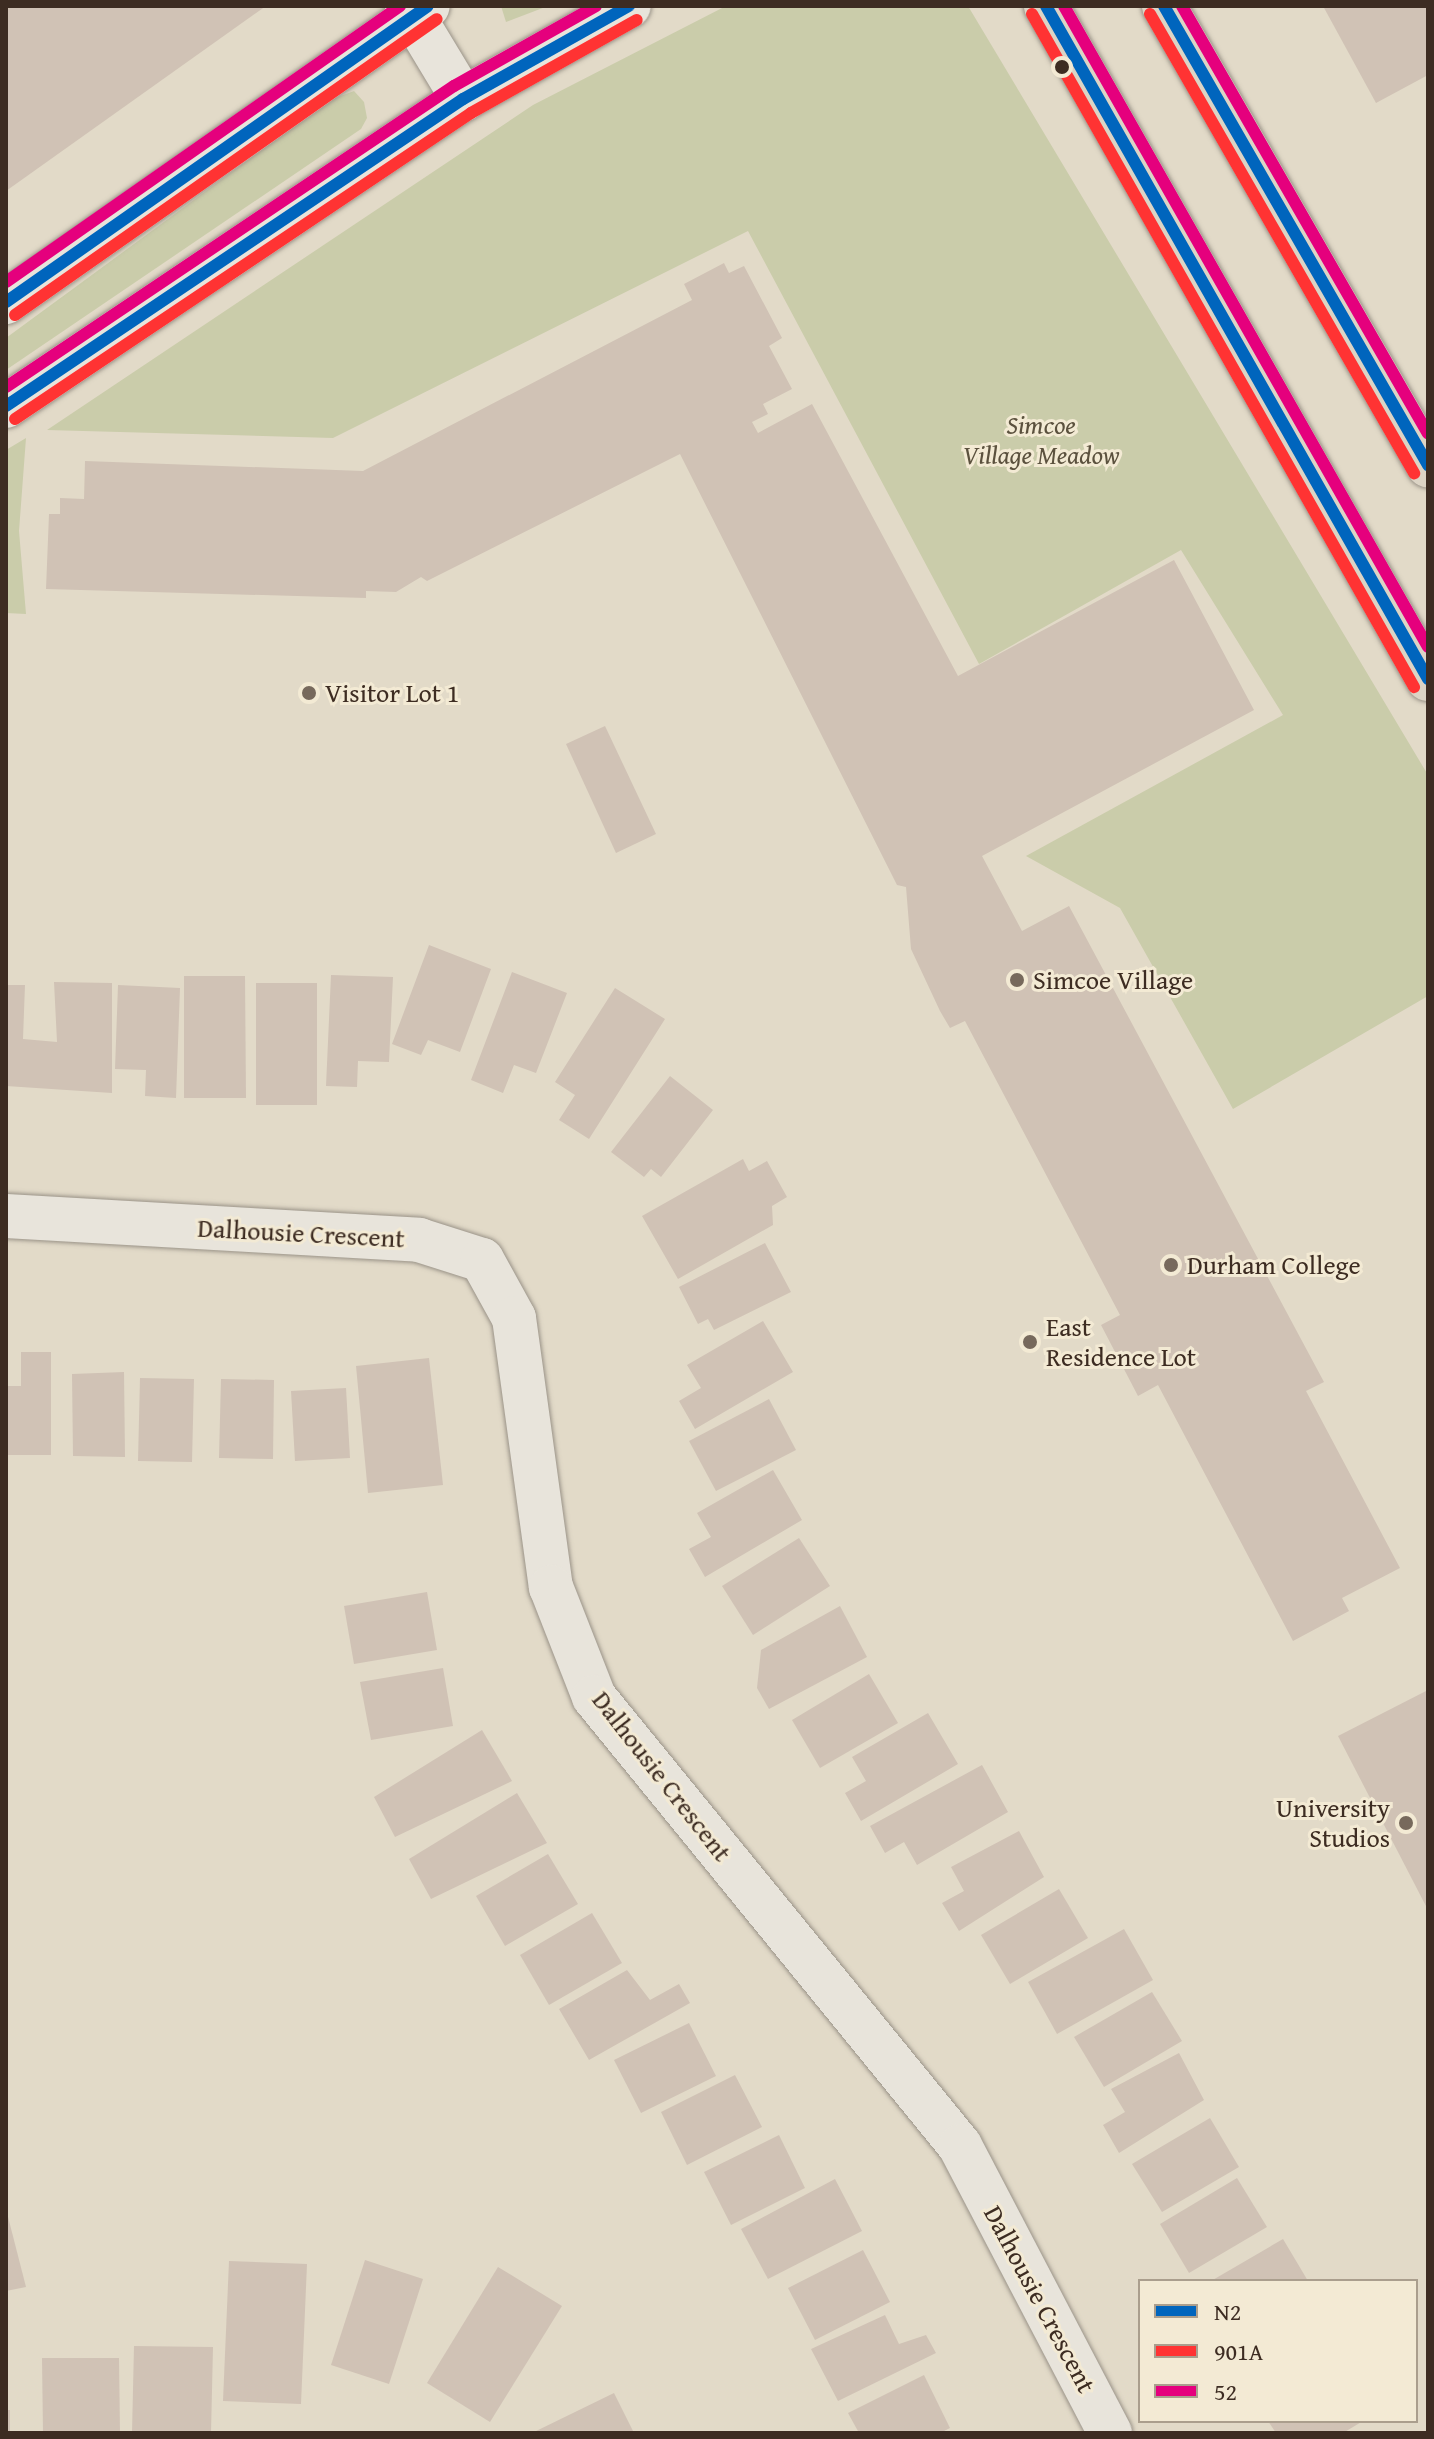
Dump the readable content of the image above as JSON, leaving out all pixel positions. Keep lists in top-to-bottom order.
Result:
{
  "streets": {
    "street": ["Dalhousie Crescent"]
  },
  "parks": ["Simcoe Village Meadow"],
  "places": [
    "Visitor Lot 1",
    "Simcoe Village",
    "Durham College",
    "East Residence Lot",
    "University Studios"
  ],
  "lines": ["transit line N2", "transit line 52", "transit line 901A"],
  "legend": ["N2", "901A", "52"]
}
